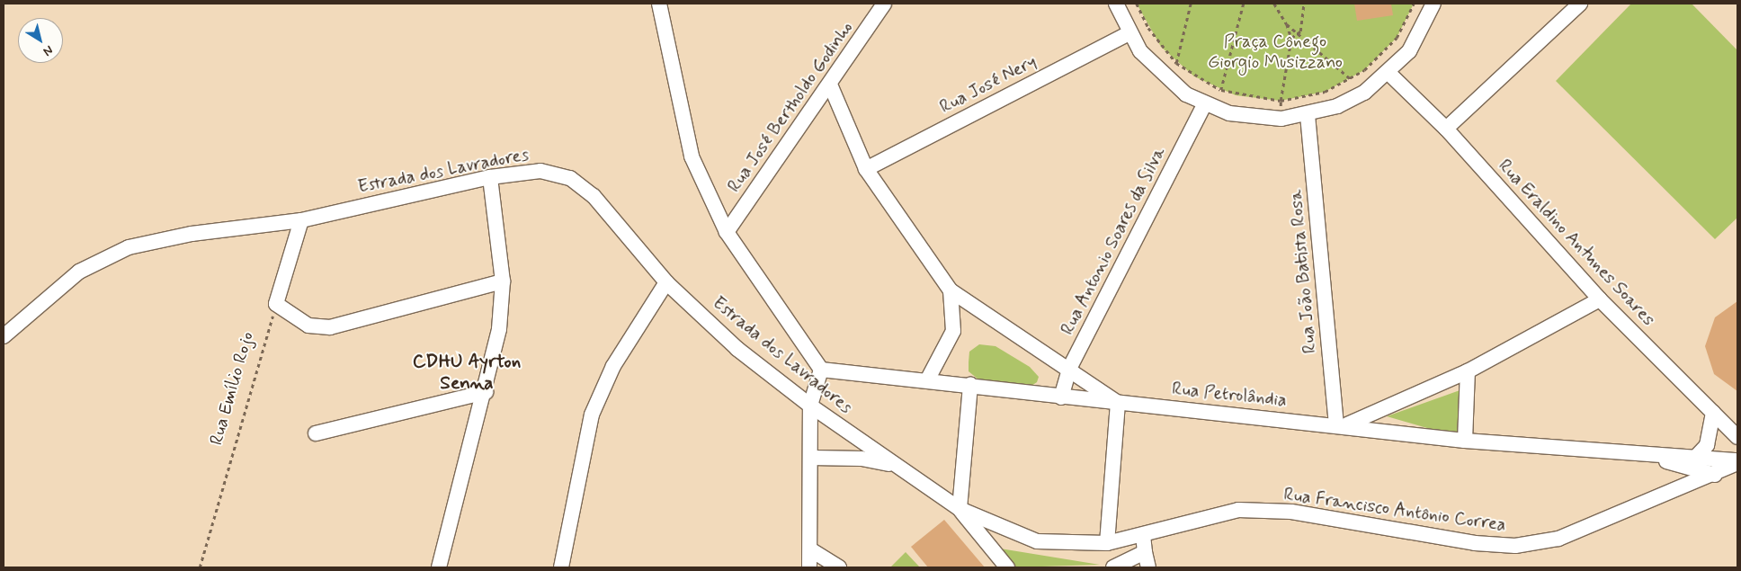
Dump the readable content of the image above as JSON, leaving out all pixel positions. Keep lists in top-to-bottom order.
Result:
{
  "streets": {
    "street": [
      "Rua José Nery",
      "Rua José Bertholdo Godinho",
      "Estrada dos Lavradores",
      "Rua Antonio Soares da Silva",
      "Rua Eraldino Antunes Soares",
      "Rua João Batista Rosa",
      "Rua Petrolândia",
      "Rua Francisco Antônio Correa"
    ],
    "path": ["Rua Emílio Rojo"]
  },
  "crossings": [
    ["Estrada dos Lavradores", "Rua Francisco Antônio Correa"],
    ["Rua Antonio Soares da Silva", "Rua Petrolândia"],
    ["Rua João Batista Rosa", "Rua Petrolândia"]
  ],
  "districts": ["CDHU Ayrton Senna"],
  "parks": ["Praça Cônego Giorgio Musizzano"],
  "north": "bottom right"
}
